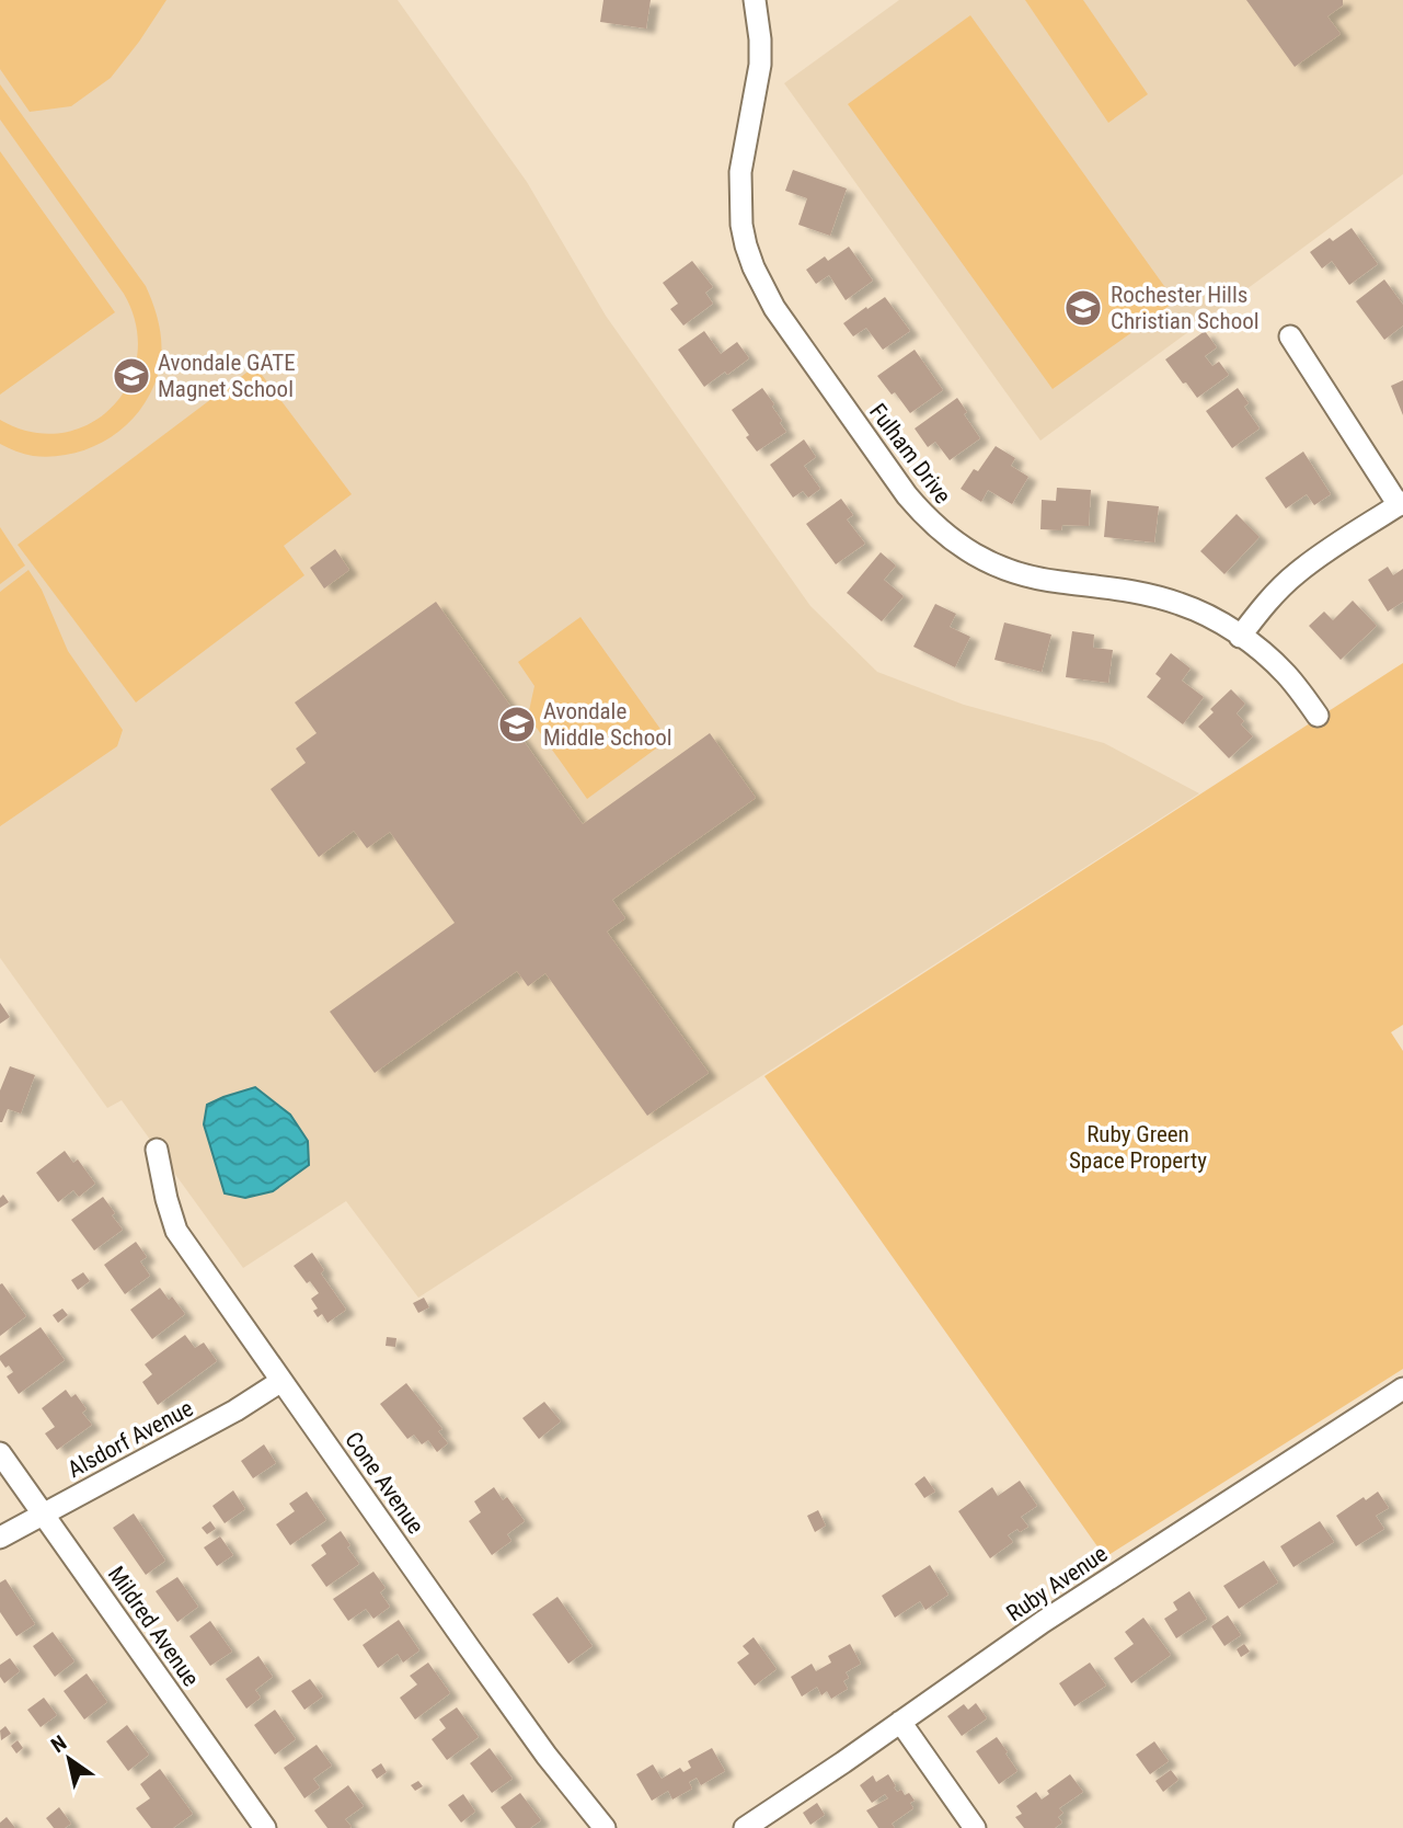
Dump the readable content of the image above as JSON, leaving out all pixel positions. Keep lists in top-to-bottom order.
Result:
{
  "streets": {
    "street": [
      "Fulham Drive",
      "Alsdorf Avenue",
      "Cone Avenue",
      "Ruby Avenue",
      "Mildred Avenue"
    ]
  },
  "crossings": [
    ["Alsdorf Avenue", "Cone Avenue"],
    ["Alsdorf Avenue", "Mildred Avenue"]
  ],
  "parks": ["Ruby Green Space Property"],
  "places": {
    "school or university": ["Rochester Hills Christian School", "Avondale GATE Magnet School", "Avondale Middle School"]
  },
  "north": "top left"
}
